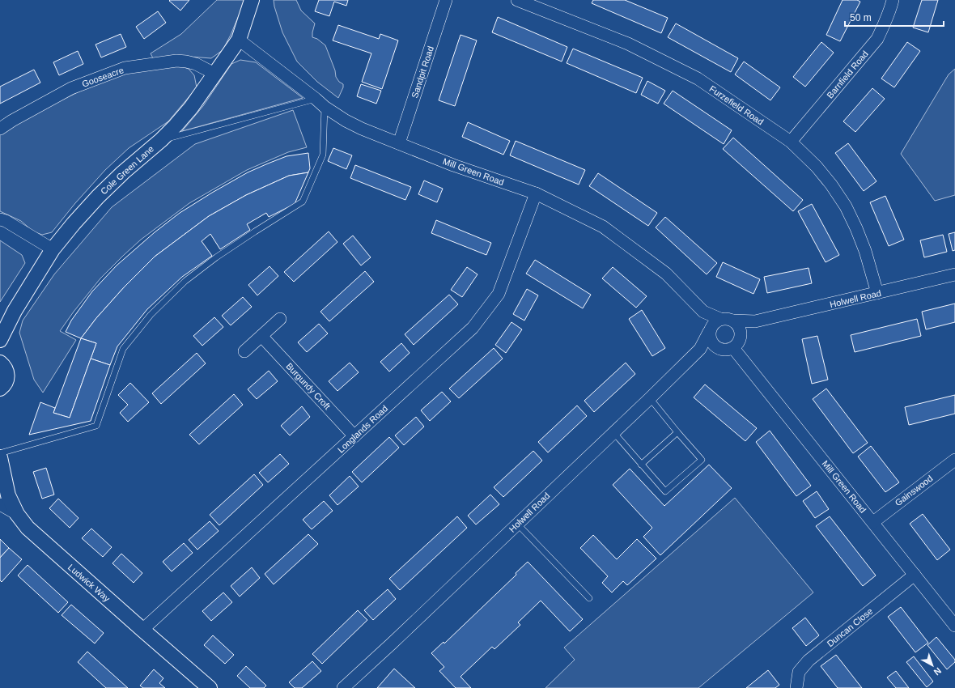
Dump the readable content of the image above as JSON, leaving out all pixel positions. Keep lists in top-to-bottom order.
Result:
{
  "streets": {
    "street": [
      "Sandpit Road",
      "Barnfield Road",
      "Gooseacre",
      "Furzefield Road",
      "Cole Green Lane",
      "Mill Green Road",
      "Holwell Road",
      "Burgundy Croft",
      "Longlands Road",
      "Gainswood",
      "Ludwick Way",
      "Duncan Close"
    ]
  },
  "crossings": [
    ["Sandpit Road", "Mill Green Road"],
    ["Barnfield Road", "Furzefield Road"],
    ["Gooseacre", "Cole Green Lane"],
    ["Furzefield Road", "Holwell Road"],
    ["Cole Green Lane", "Mill Green Road"],
    ["Mill Green Road", "Holwell Road"],
    ["Mill Green Road", "Longlands Road"],
    ["Mill Green Road", "Gainswood"],
    ["Mill Green Road", "Duncan Close"],
    ["Burgundy Croft", "Longlands Road"],
    ["Longlands Road", "Ludwick Way"]
  ],
  "scale_bar": "50 m",
  "north": "bottom right"
}
